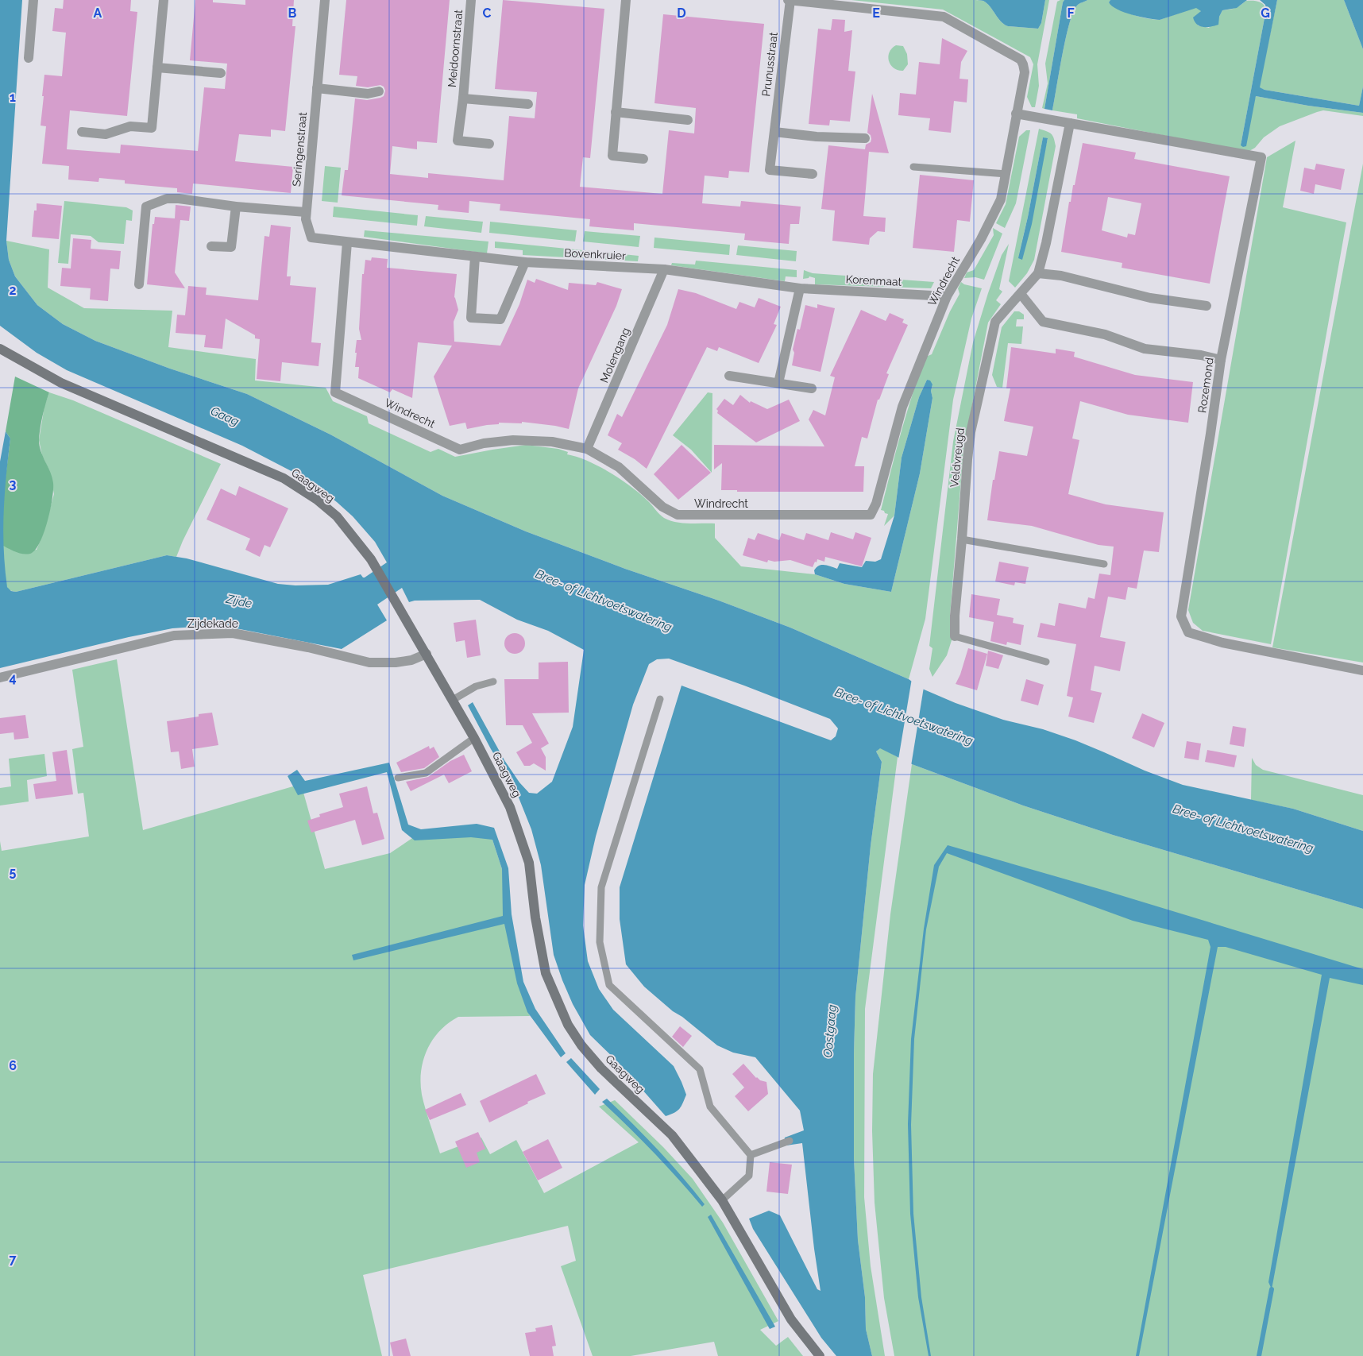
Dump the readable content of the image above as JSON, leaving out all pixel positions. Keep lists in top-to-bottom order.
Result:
{
  "streets": {
    "main road": ["Gaagweg"],
    "street": [
      "Meidoornstraat",
      "Prunusstraat",
      "Seringenstraat",
      "Bovenkruier",
      "Korenmaat",
      "Windrecht",
      "Molengang",
      "Rozemond",
      "Veldvreugd",
      "Zijdekade"
    ]
  },
  "crossings": [
    ["Prunusstraat", "Windrecht"],
    ["Bovenkruier", "Korenmaat"],
    ["Bovenkruier", "Windrecht"],
    ["Bovenkruier", "Molengang"],
    ["Korenmaat", "Windrecht"],
    ["Korenmaat", "Molengang"],
    ["Windrecht", "Molengang"],
    ["Rozemond", "Veldvreugd"],
    ["Gaagweg", "Zijdekade"]
  ],
  "water": [
    "Gaag",
    "Bree- of Lichtvoetswatering",
    "Zijde",
    "Oostgaag"
  ],
  "grid": {
    "columns": [
      "A",
      "B",
      "C",
      "D",
      "E",
      "F",
      "G"
    ],
    "rows": [
      "1",
      "2",
      "3",
      "4",
      "5",
      "6",
      "7"
    ]
  }
}
